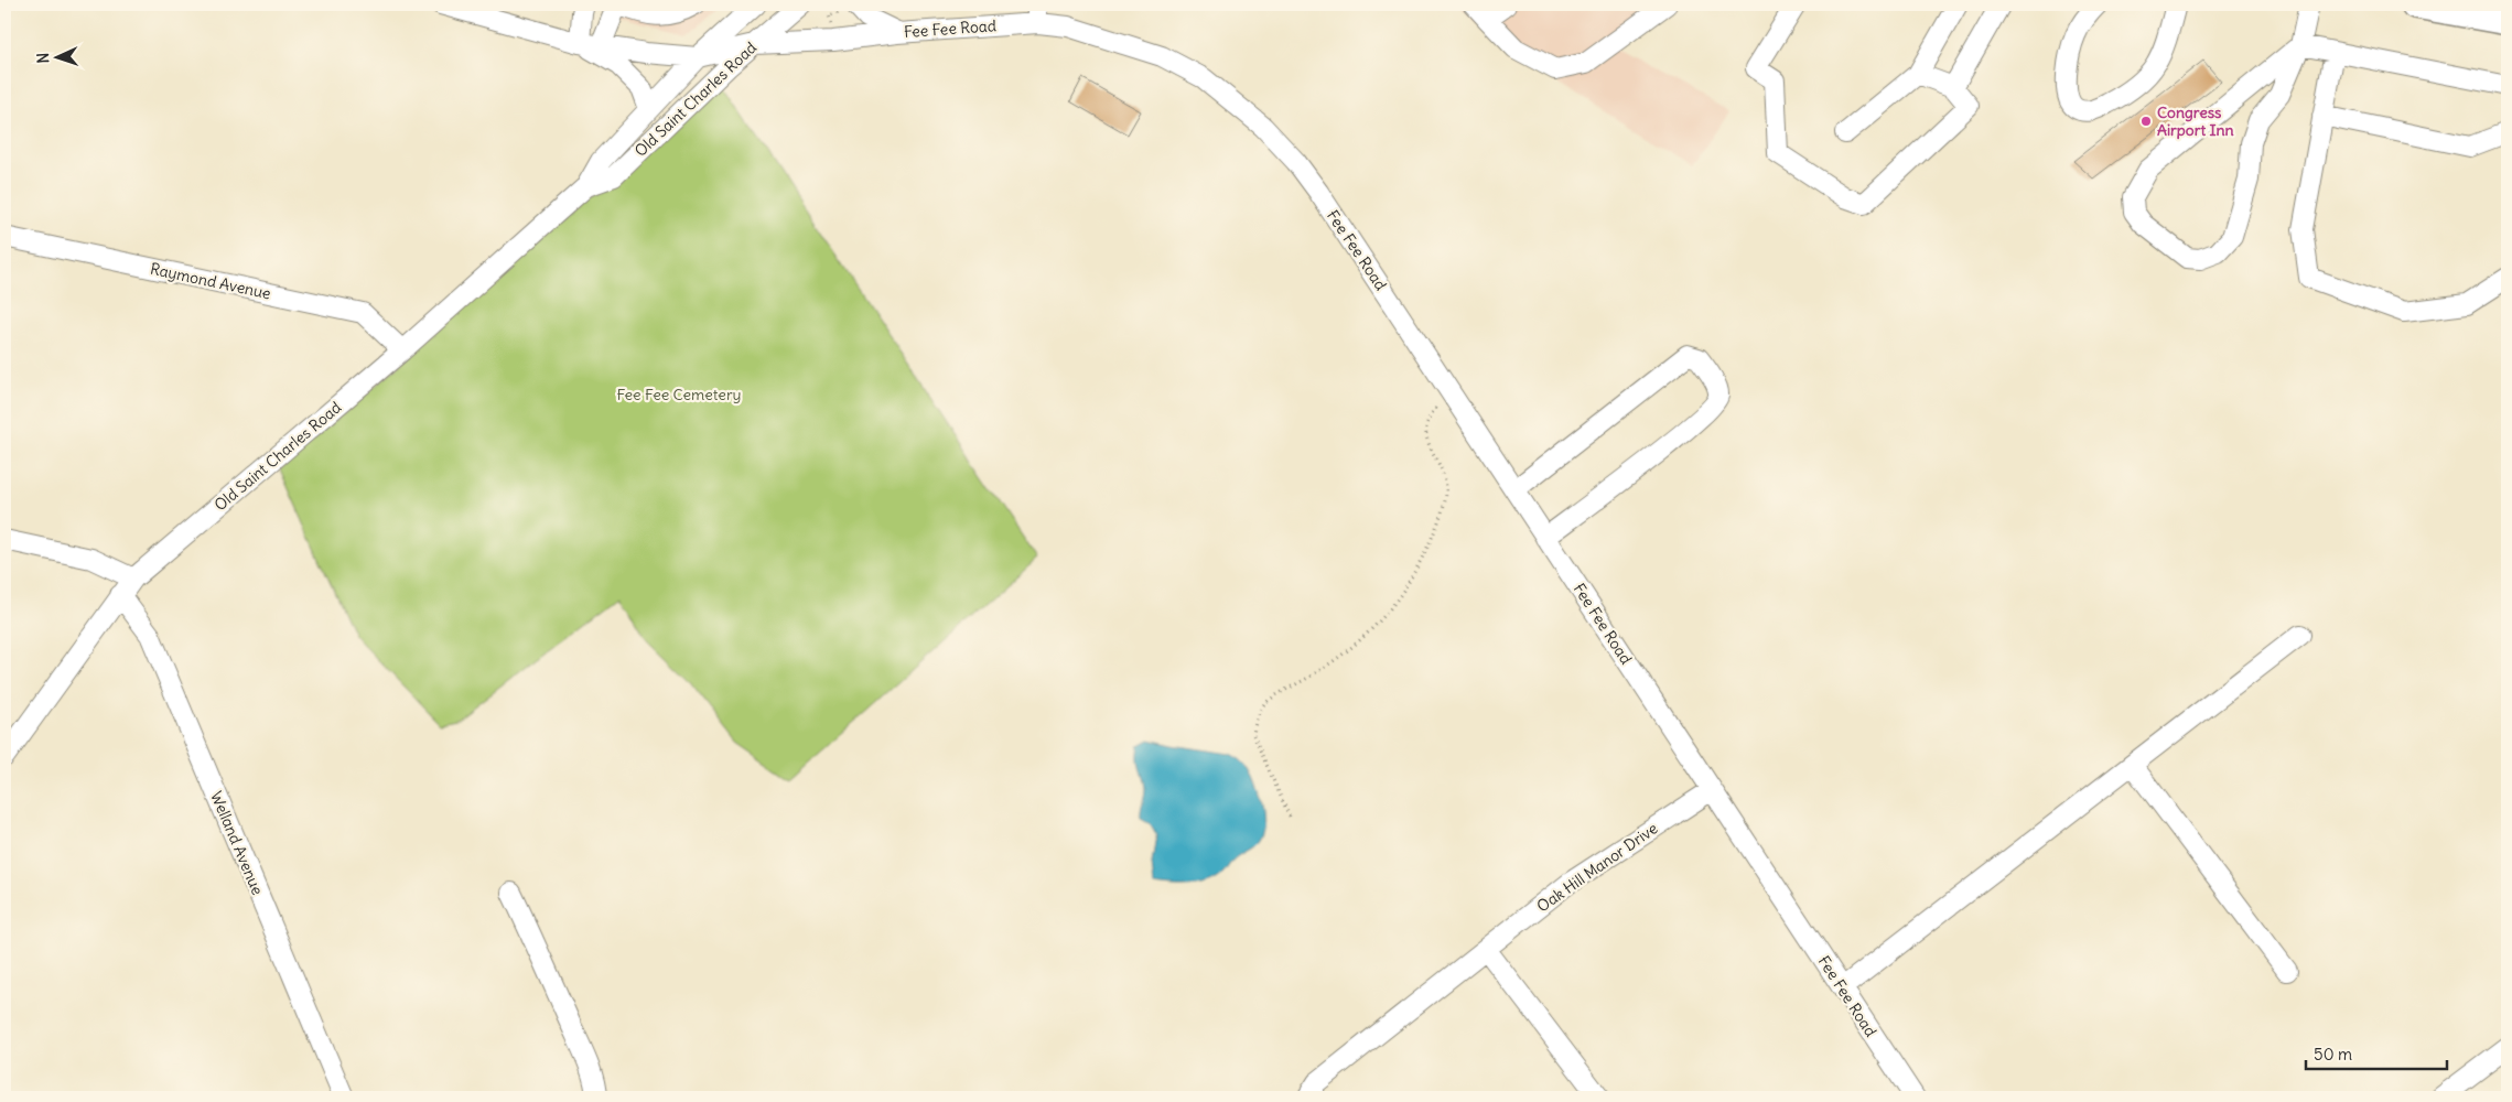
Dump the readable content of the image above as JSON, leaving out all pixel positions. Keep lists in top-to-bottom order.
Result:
{
  "streets": {
    "street": [
      "Fee Fee Road",
      "Old Saint Charles Road",
      "Raymond Avenue",
      "Welland Avenue",
      "Oak Hill Manor Drive"
    ]
  },
  "crossings": [
    ["Fee Fee Road", "Old Saint Charles Road"],
    ["Fee Fee Road", "Oak Hill Manor Drive"],
    ["Old Saint Charles Road", "Raymond Avenue"],
    ["Old Saint Charles Road", "Welland Avenue"]
  ],
  "parks": ["Fee Fee Cemetery"],
  "places": ["Congress Airport Inn"],
  "scale_bar": "50 m",
  "north": "left"
}
